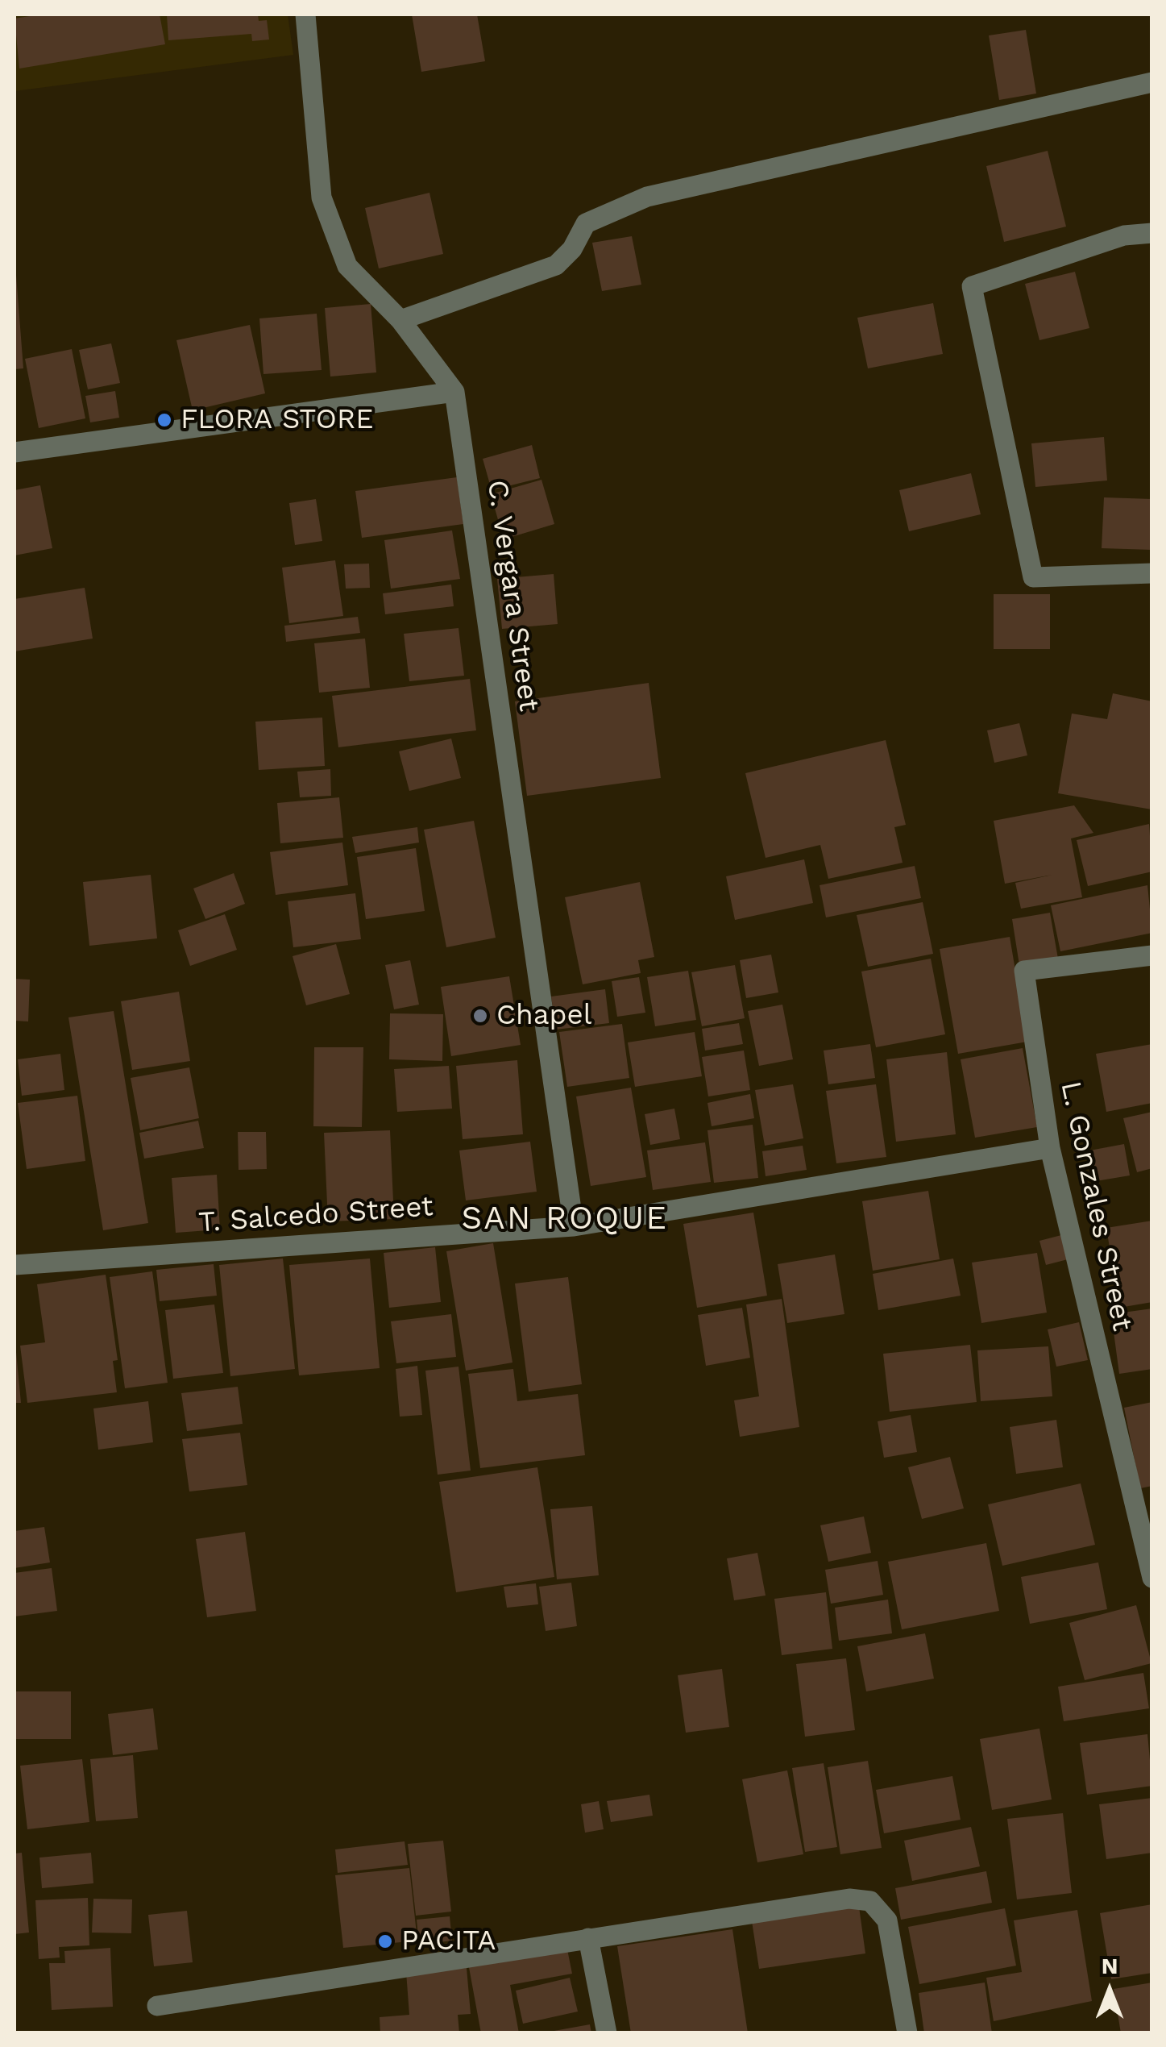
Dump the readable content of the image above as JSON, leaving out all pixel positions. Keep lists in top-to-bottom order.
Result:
{
  "streets": {
    "street": ["C. Vergara Street", "L. Gonzales Street", "T. Salcedo Street"]
  },
  "crossings": [
    ["C. Vergara Street", "T. Salcedo Street"],
    ["L. Gonzales Street", "T. Salcedo Street"]
  ],
  "districts": ["SAN ROQUE"],
  "places": ["FLORA STORE", "Chapel", "PACITA"],
  "north": "top"
}
